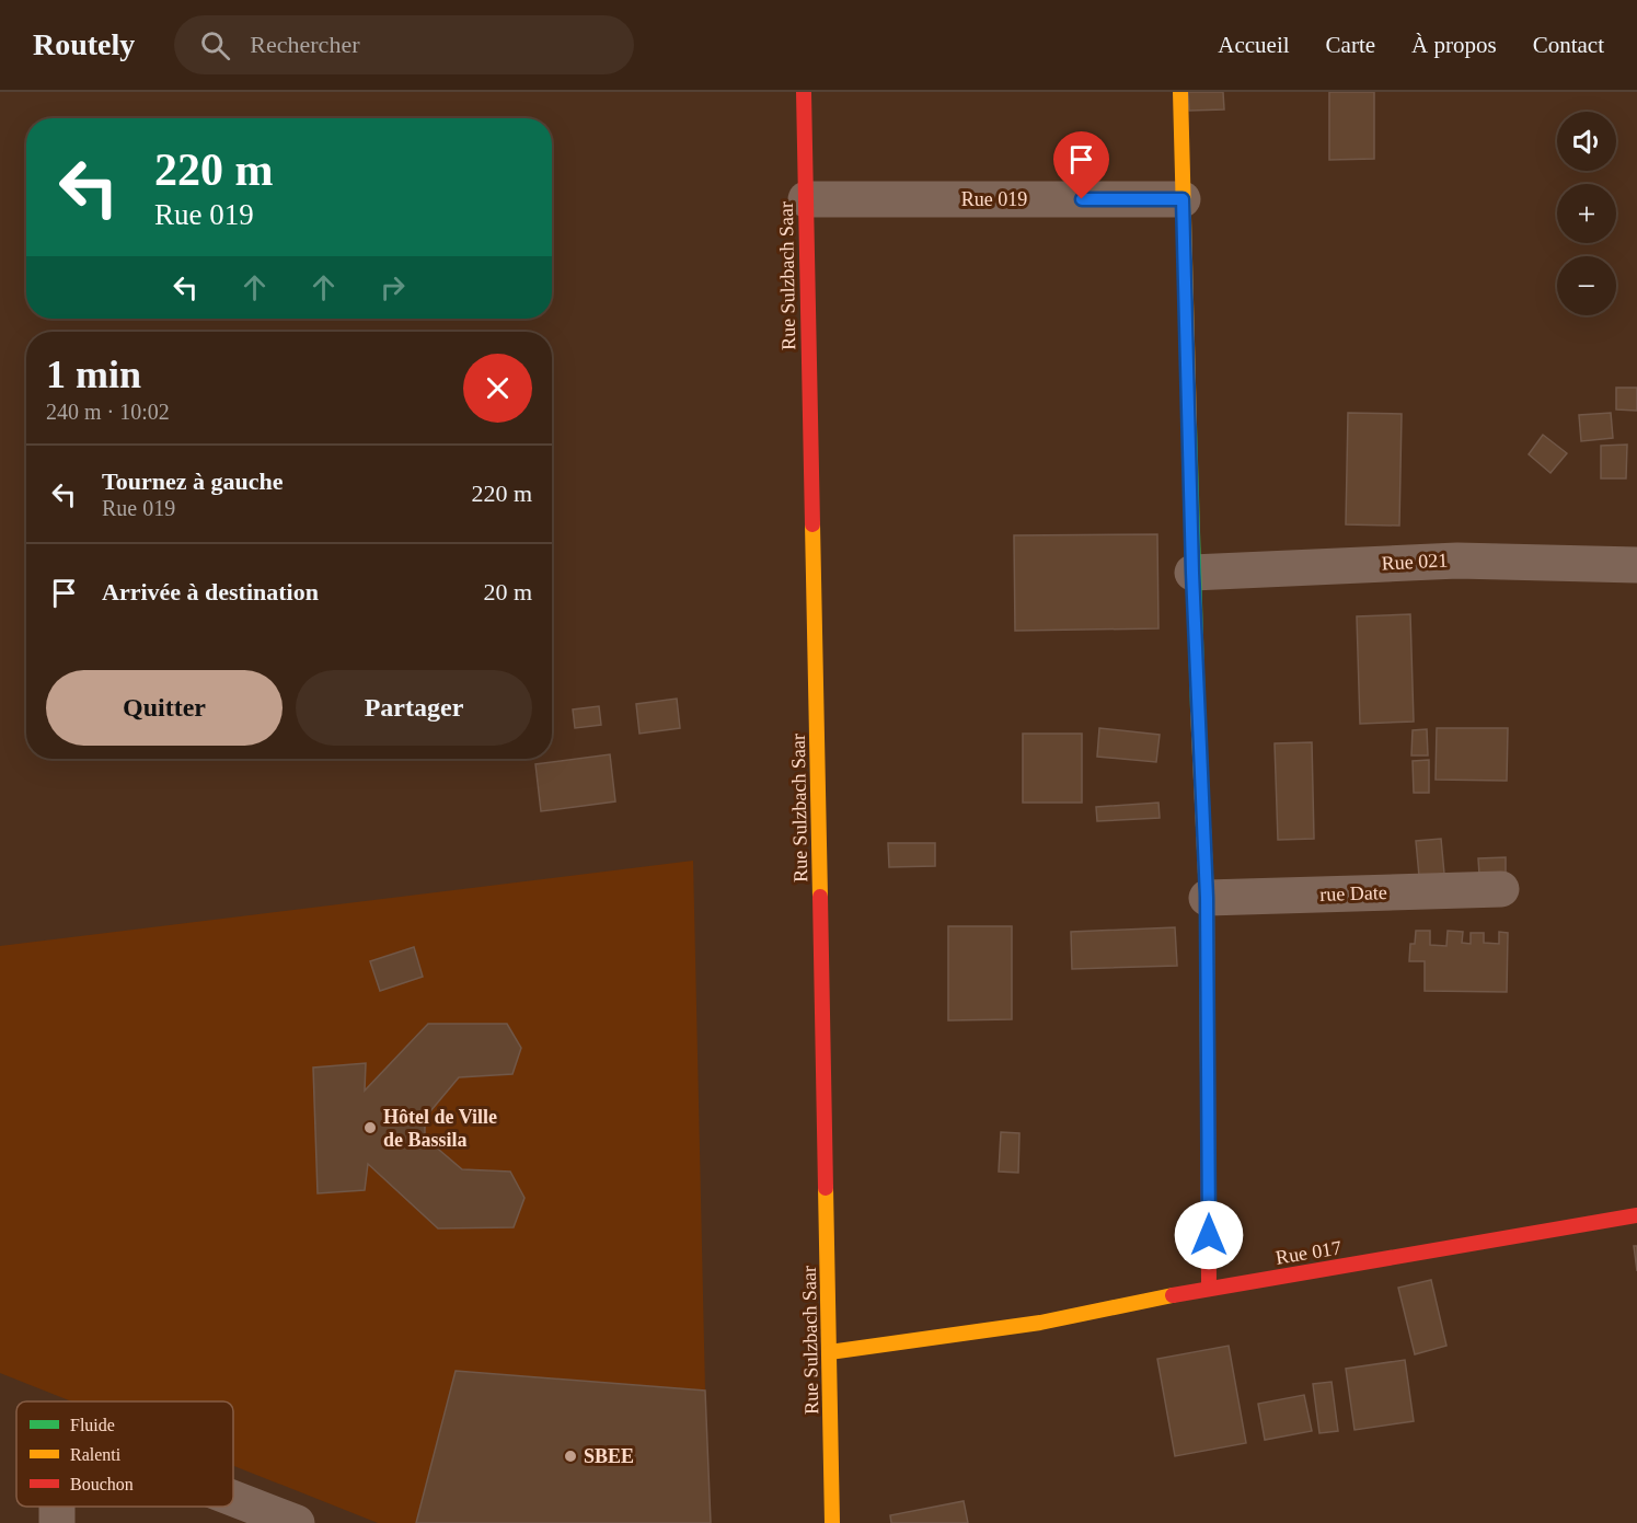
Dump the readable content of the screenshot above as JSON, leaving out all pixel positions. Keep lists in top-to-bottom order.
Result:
{
  "streets": {
    "main road": ["Rue Sulzbach Saar", "Rue 017"],
    "street": ["Rue 019", "Rue 021", "rue Date"]
  },
  "crossings": [
    ["Rue 019", "Rue Sulzbach Saar"],
    ["Rue Sulzbach Saar", "Rue 017"]
  ],
  "places": ["Hôtel de Ville de Bassila", "SBEE"],
  "legend": ["Fluide", "Ralenti", "Bouchon"],
  "page": {
    "header": "Routely",
    "search": "Rechercher",
    "nav": [
      "Accueil",
      "Carte",
      "À propos",
      "Contact"
    ],
    "map_buttons": ["+", "−"],
    "turn": ["220 m", "Rue 019"],
    "heading": ["1 min", "240 m · 10:02"],
    "list": [
      {
        "name": "Tournez à gauche",
        "note": "Rue 019",
        "value": "220 m"
      },
      {
        "name": "Arrivée à destination",
        "value": "20 m"
      }
    ],
    "buttons": ["Quitter", "Partager"]
  }
}
